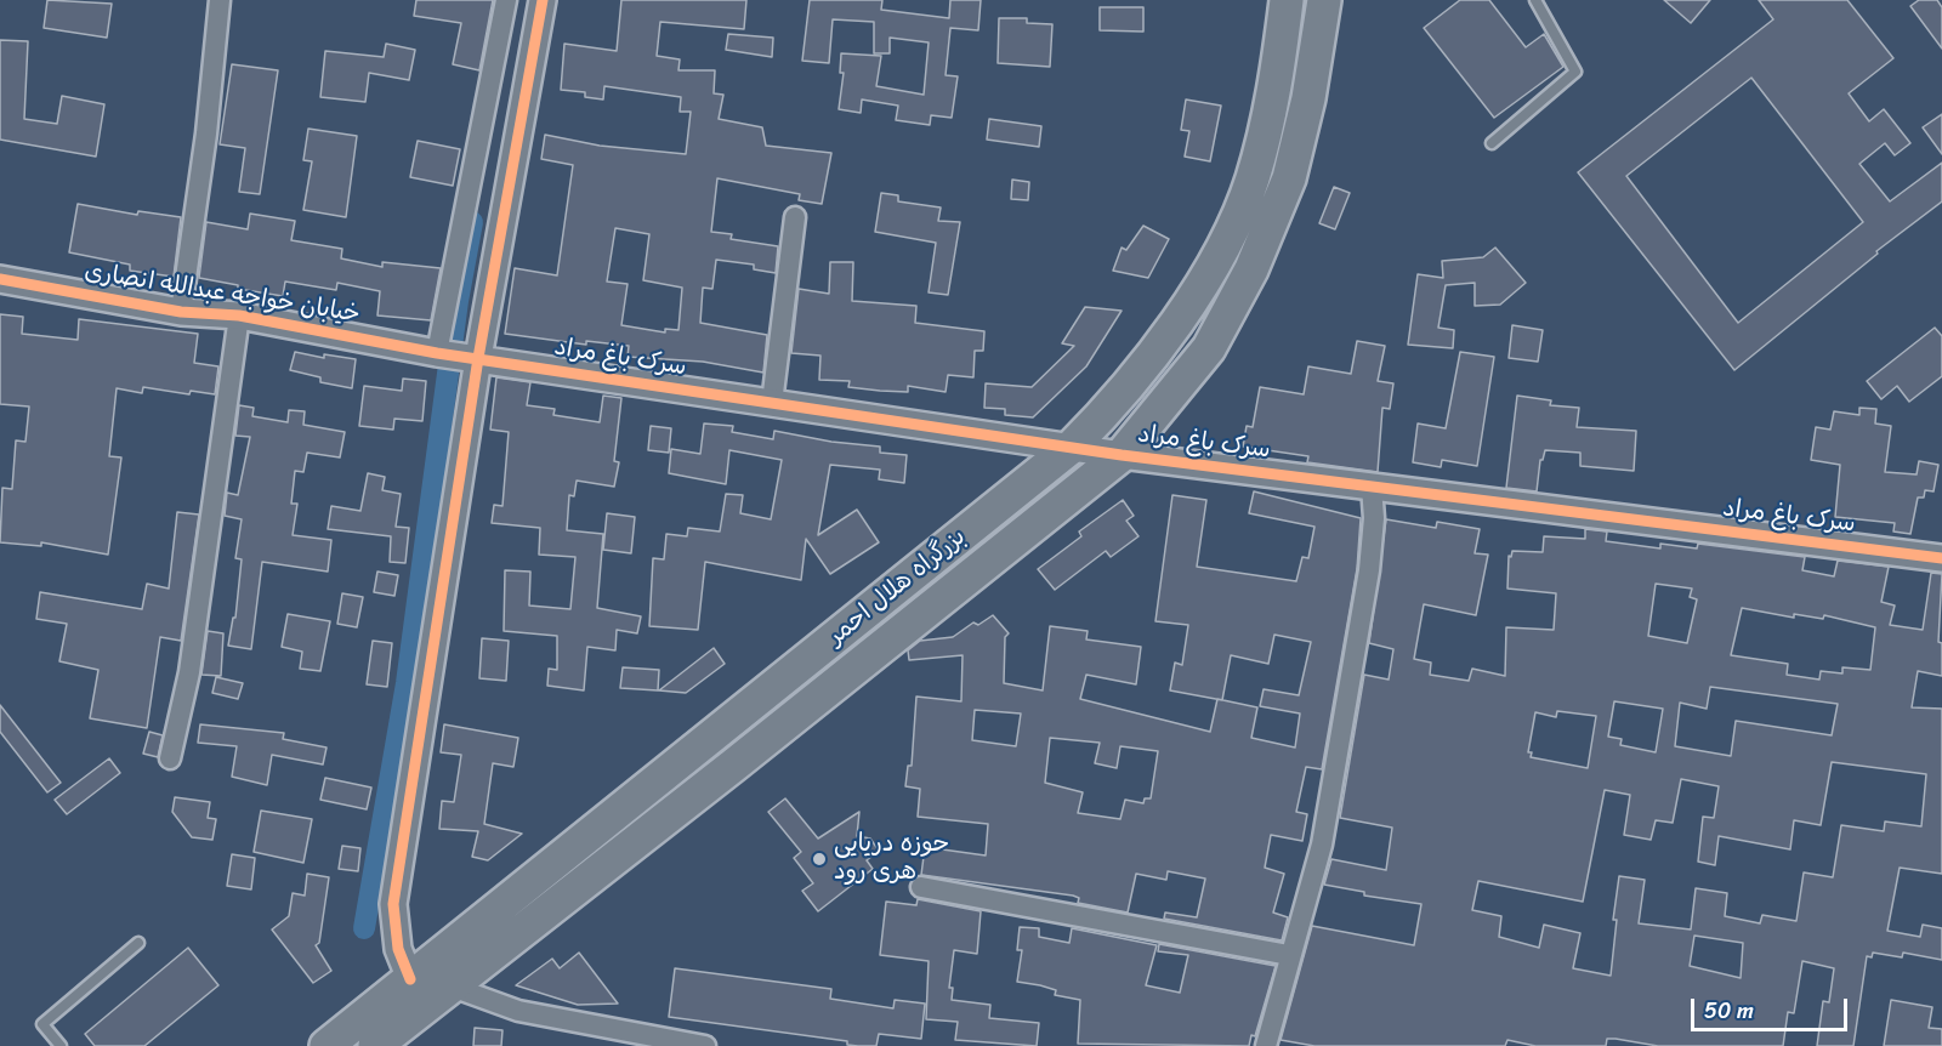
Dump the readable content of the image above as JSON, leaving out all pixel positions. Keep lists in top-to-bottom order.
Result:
{
  "streets": {
    "highway": ["بزرگراه هلال احمر"],
    "street": ["خیابان خواجه عبدالله انصاری", "سرک باغ مراد"]
  },
  "crossings": [
    ["خیابان خواجه عبدالله انصاری", "سرک باغ مراد"],
    ["سرک باغ مراد", "بزرگراه هلال احمر"]
  ],
  "places": ["حوزه دریایی هری رود"],
  "scale_bar": "50 m"
}
